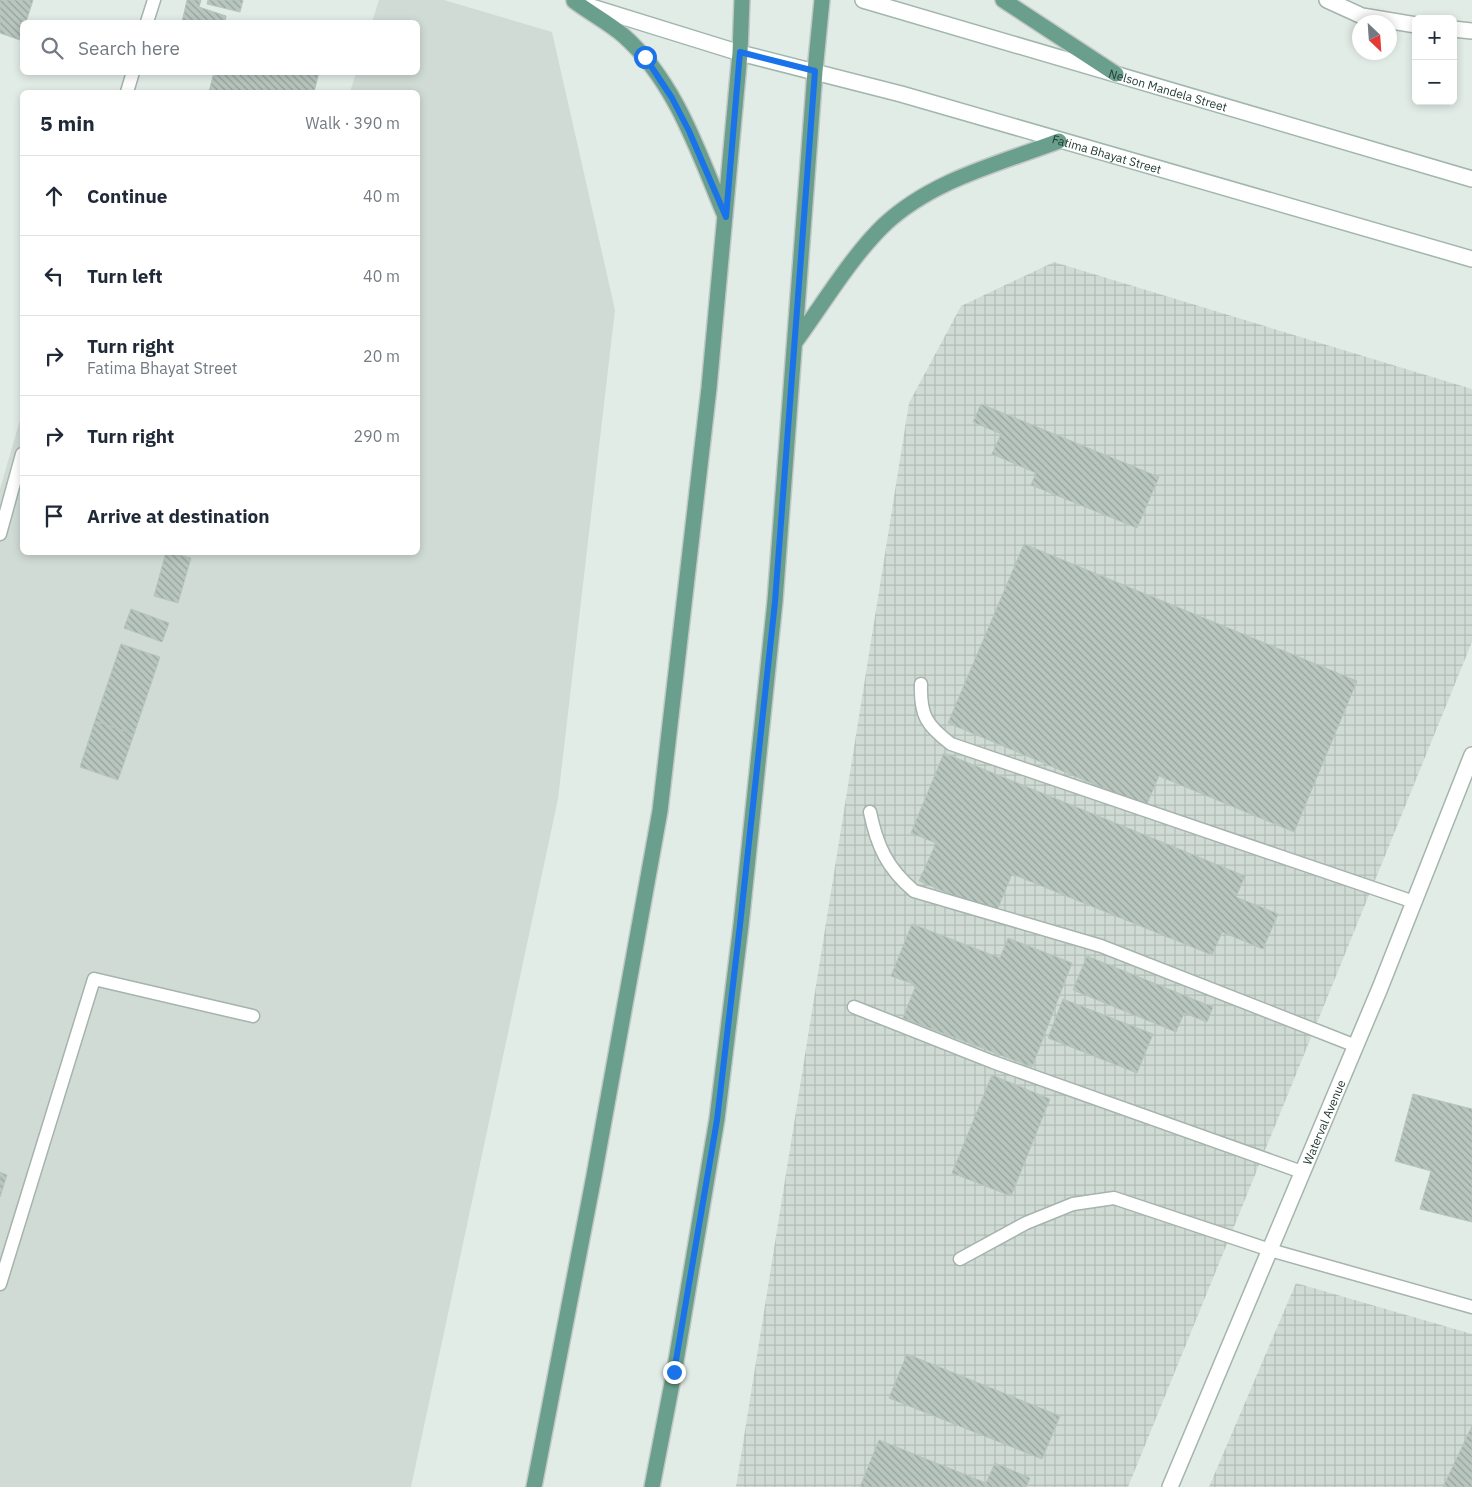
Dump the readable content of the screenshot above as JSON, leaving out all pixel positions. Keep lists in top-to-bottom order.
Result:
{
  "streets": {
    "main road": ["Nelson Mandela Street", "Fatima Bhayat Street", "Waterval Avenue"]
  },
  "north": "bottom right",
  "page": {
    "map_buttons": ["+", "−"],
    "search": "Search here",
    "heading": ["5 min", "Walk · 390 m"],
    "list": [
      ["Continue", "40 m"],
      ["Turn left", "40 m"],
      ["Turn right", "Fatima Bhayat Street", "20 m"],
      ["Turn right", "290 m"],
      "Arrive at destination"
    ]
  }
}
